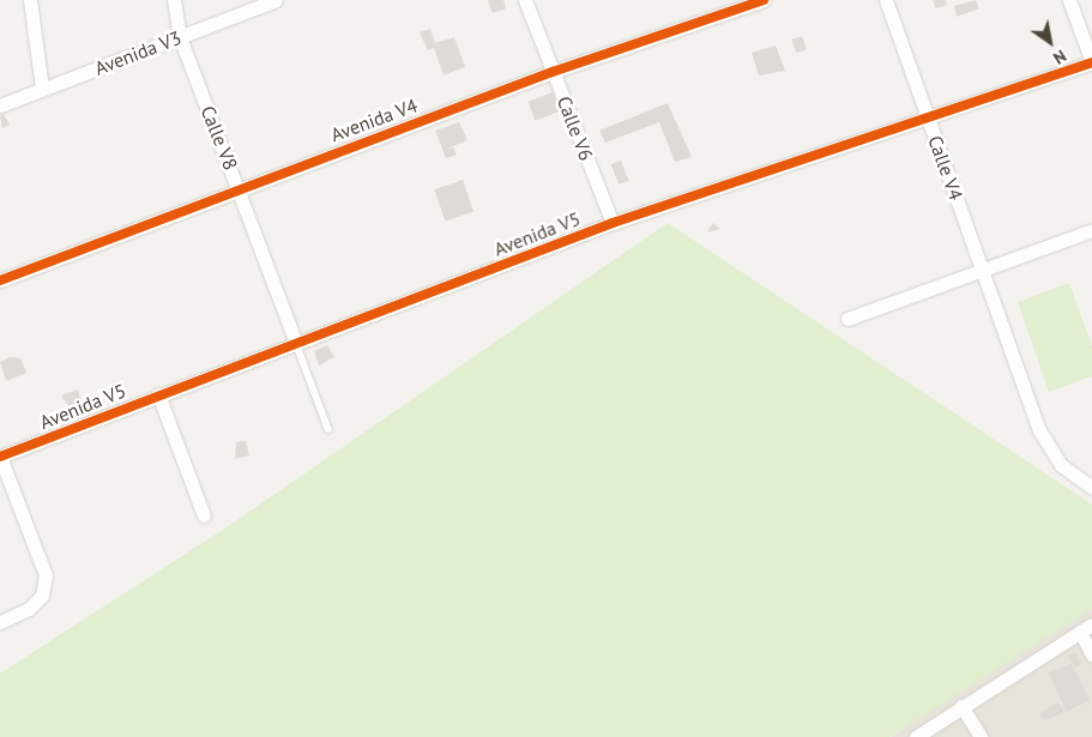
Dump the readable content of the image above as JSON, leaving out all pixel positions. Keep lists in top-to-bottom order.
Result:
{
  "streets": {
    "street": [
      "Avenida V3",
      "Avenida V4",
      "Calle V6",
      "Calle V8",
      "Calle V4",
      "Avenida V5"
    ]
  },
  "crossings": [
    ["Avenida V3", "Calle V8"],
    ["Avenida V4", "Calle V6"],
    ["Avenida V4", "Calle V8"],
    ["Calle V6", "Avenida V5"],
    ["Calle V8", "Avenida V5"],
    ["Calle V4", "Avenida V5"]
  ],
  "north": "bottom right"
}
